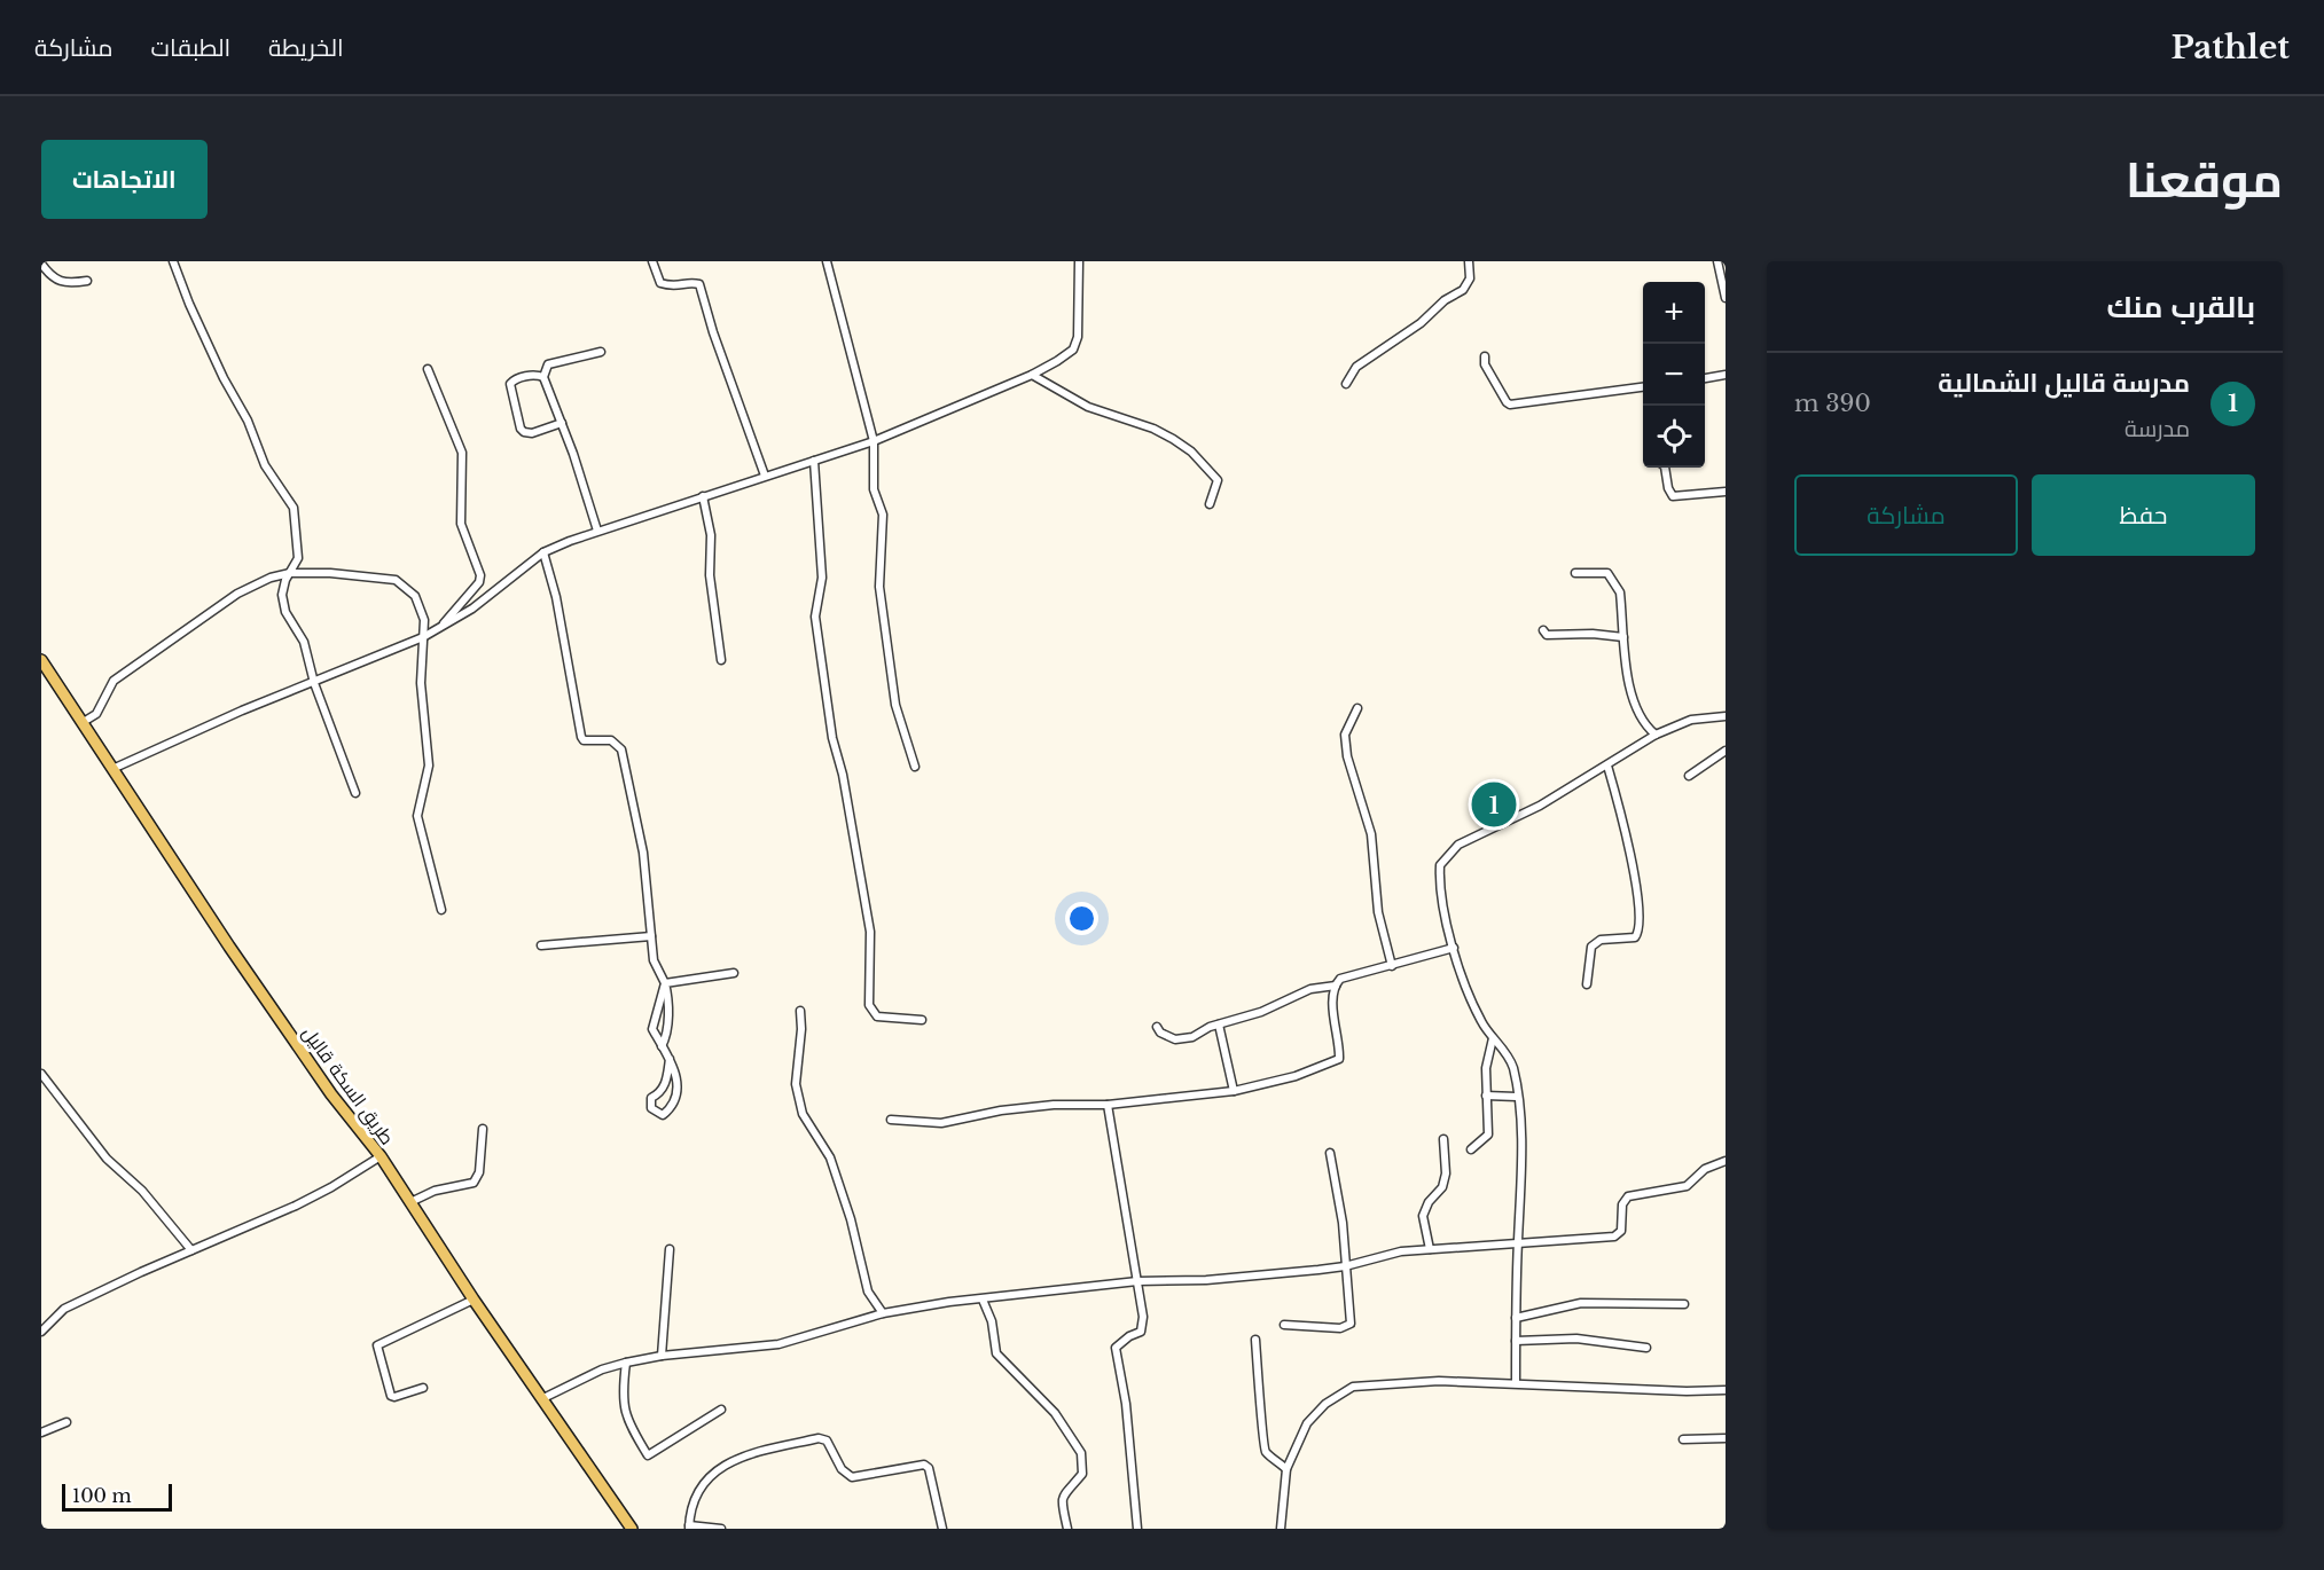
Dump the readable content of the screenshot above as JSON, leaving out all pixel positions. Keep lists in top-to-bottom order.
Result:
{
  "streets": {
    "main road": ["طريق السكة قاليل"]
  },
  "scale_bar": "100 m",
  "page": {
    "header": "Pathlet",
    "nav": ["الخريطة", "الطبقات", "مشاركة"],
    "title": "موقعنا",
    "buttons": [
      "الاتجاهات",
      ["حفظ", "مشاركة"]
    ],
    "heading": "بالقرب منك",
    "map_buttons": ["+", "−"],
    "list": [
      {
        "mark": "1",
        "name": "مدرسة قاليل الشمالية",
        "note": "مدرسة",
        "value": "390 m"
      }
    ],
    "pins": "1",
    "scale": "100 m"
  }
}
